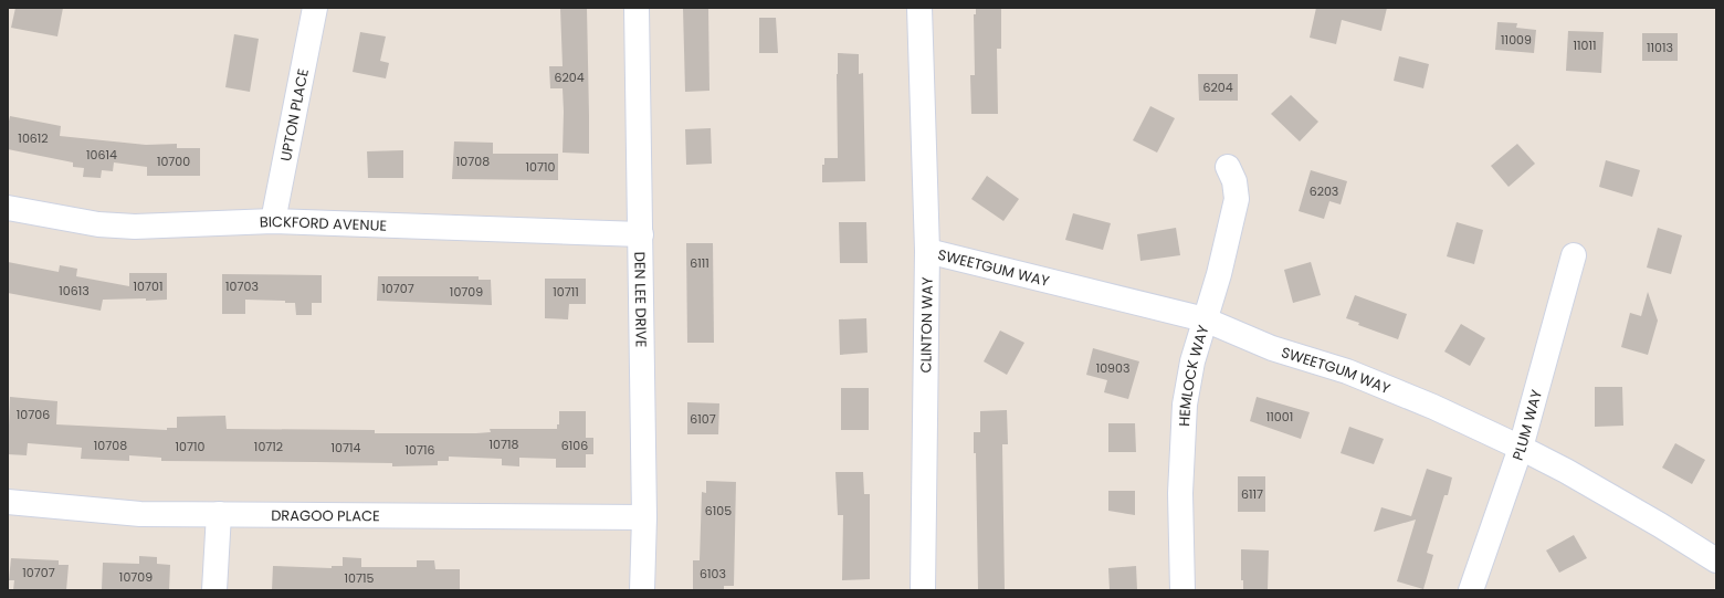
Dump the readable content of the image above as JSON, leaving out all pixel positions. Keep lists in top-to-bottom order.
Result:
{
  "streets": {
    "street": [
      "UPTON PLACE",
      "BICKFORD AVENUE",
      "SWEETGUM WAY",
      "DEN LEE DRIVE",
      "CLINTON WAY",
      "HEMLOCK WAY",
      "PLUM WAY",
      "DRAGOO PLACE"
    ]
  },
  "crossings": [
    ["UPTON PLACE", "BICKFORD AVENUE"],
    ["BICKFORD AVENUE", "DEN LEE DRIVE"],
    ["SWEETGUM WAY", "CLINTON WAY"],
    ["SWEETGUM WAY", "HEMLOCK WAY"],
    ["SWEETGUM WAY", "PLUM WAY"],
    ["DEN LEE DRIVE", "DRAGOO PLACE"]
  ],
  "house_numbers": [
    "11009",
    "11011",
    "11013",
    "6204",
    "6204",
    "10612",
    "10614",
    "10700",
    "10708",
    "10710",
    "6203",
    "6111",
    "10701",
    "10703",
    "10707",
    "10613",
    "10709",
    "10711",
    "10903",
    "10706",
    "11001",
    "6107",
    "10718",
    "10708",
    "6106",
    "10710",
    "10712",
    "10714",
    "10716",
    "6117",
    "6105",
    "10707",
    "6103",
    "10709",
    "10715"
  ]
}
